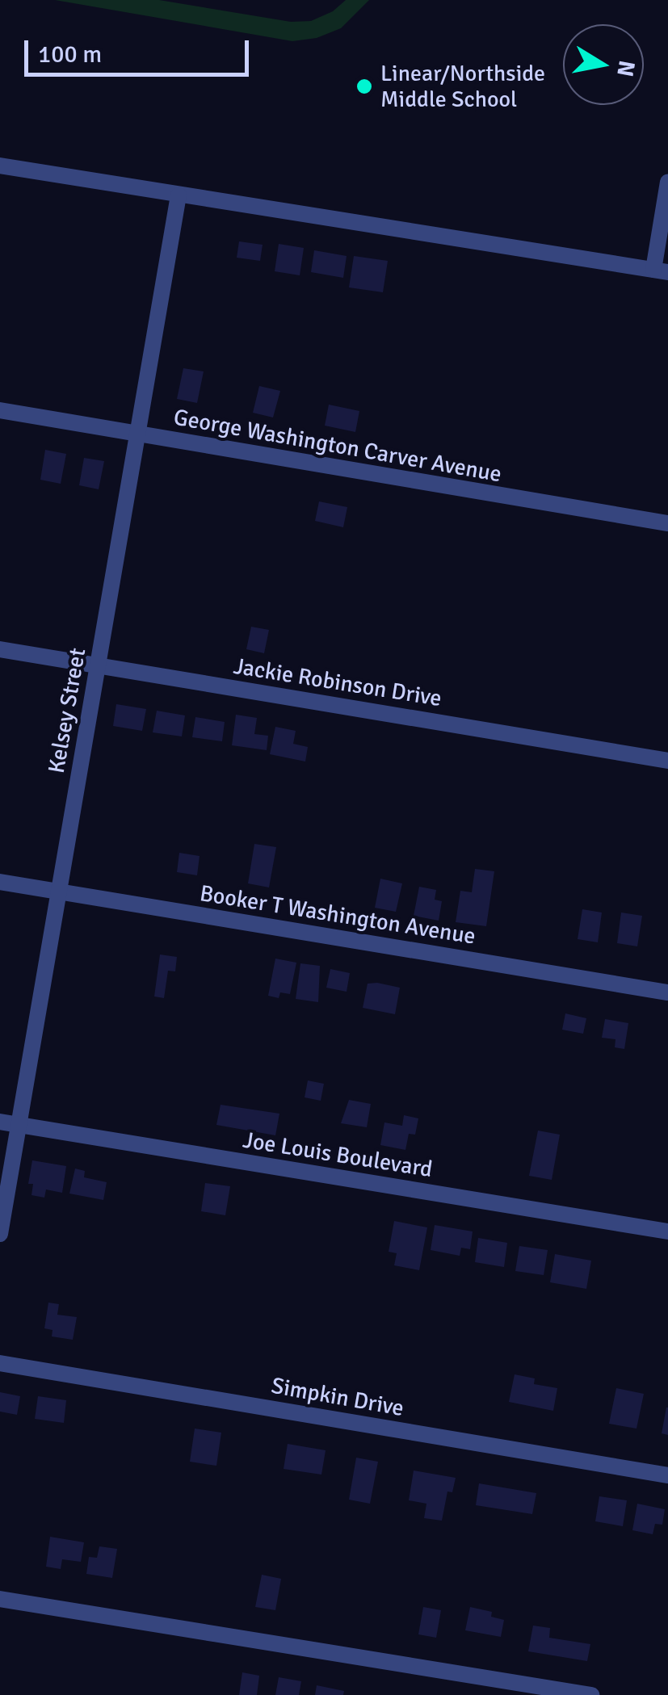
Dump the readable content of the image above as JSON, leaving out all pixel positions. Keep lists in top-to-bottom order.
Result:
{
  "streets": {
    "street": [
      "George Washington Carver Avenue",
      "Jackie Robinson Drive",
      "Kelsey Street",
      "Booker T Washington Avenue",
      "Joe Louis Boulevard",
      "Simpkin Drive"
    ]
  },
  "crossings": [
    ["George Washington Carver Avenue", "Kelsey Street"],
    ["Jackie Robinson Drive", "Kelsey Street"],
    ["Kelsey Street", "Booker T Washington Avenue"],
    ["Kelsey Street", "Joe Louis Boulevard"]
  ],
  "places": ["Linear/Northside Middle School"],
  "scale_bar": "100 m",
  "north": "right"
}
